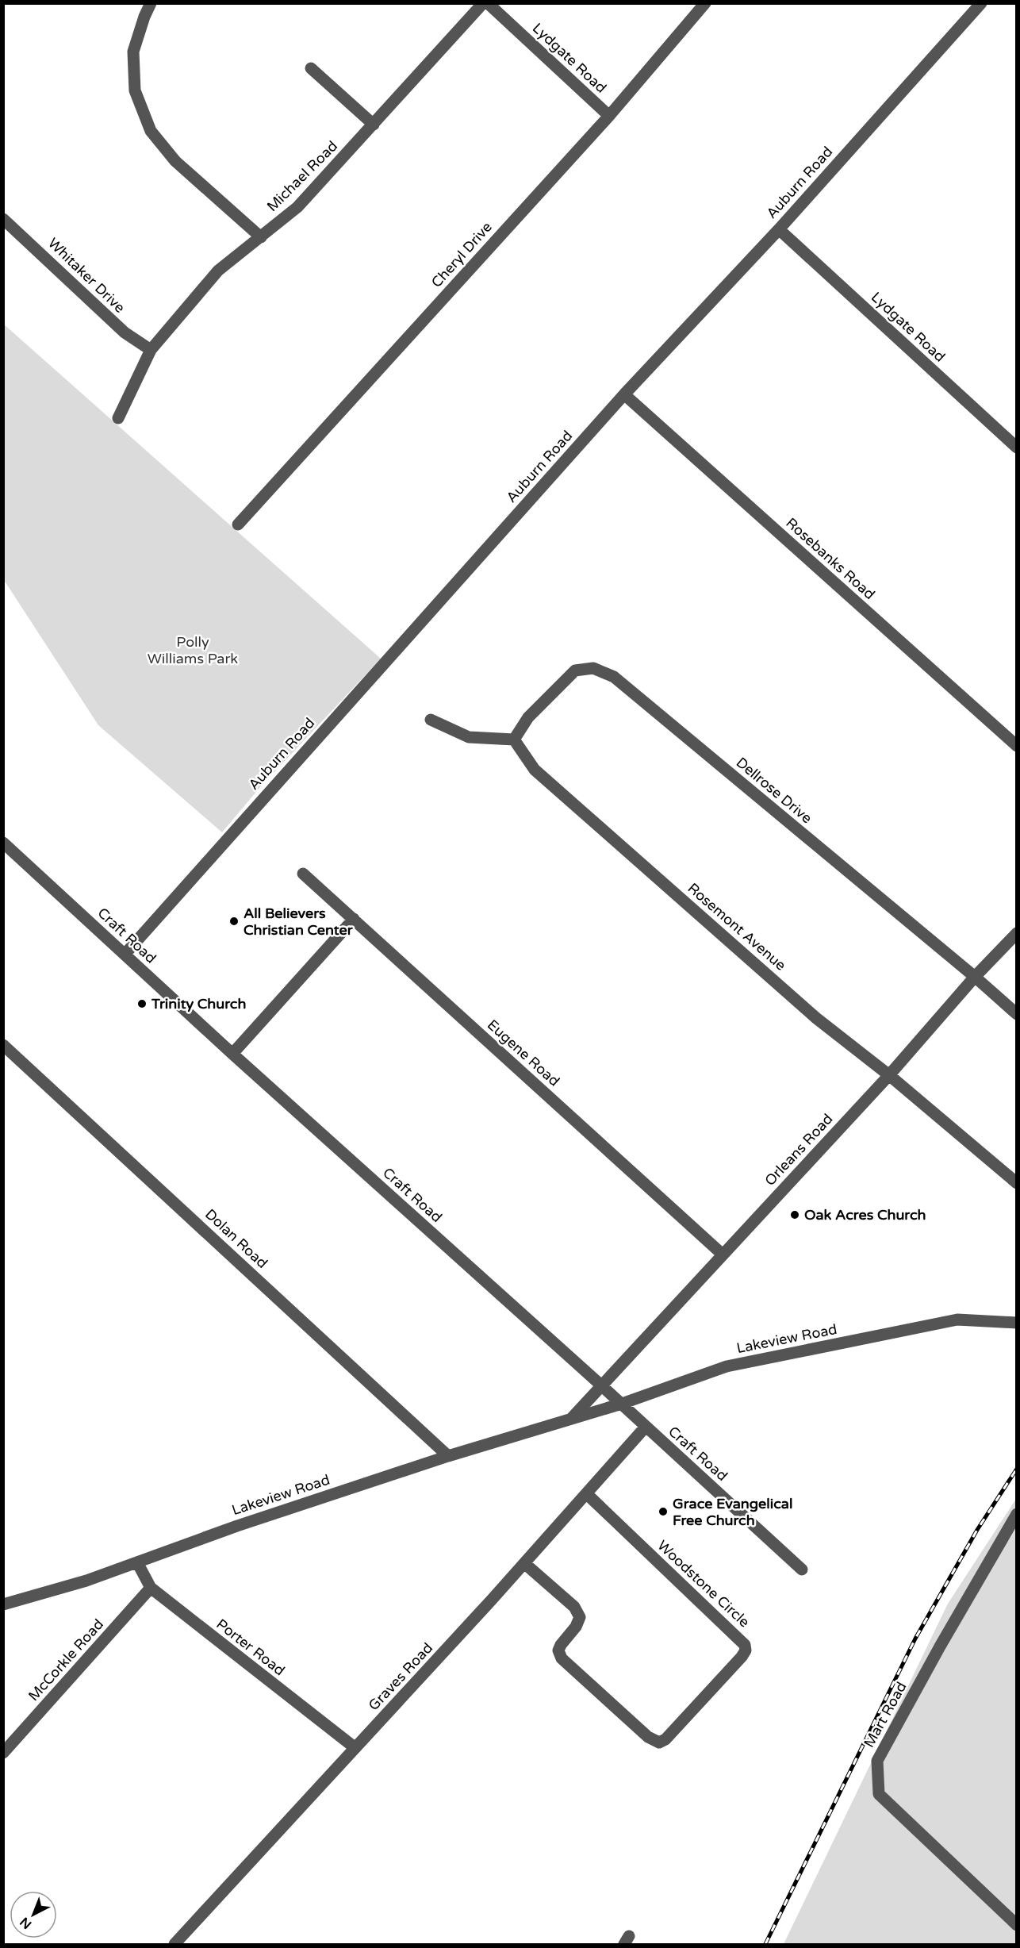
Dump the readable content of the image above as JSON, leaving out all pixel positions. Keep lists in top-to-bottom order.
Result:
{
  "streets": {
    "street": [
      "Lydgate Road",
      "Michael Road",
      "Auburn Road",
      "Cheryl Drive",
      "Whitaker Drive",
      "Rosebanks Road",
      "Dellrose Drive",
      "Rosemont Avenue",
      "Craft Road",
      "Eugene Road",
      "Orleans Road",
      "Dolan Road",
      "Lakeview Road",
      "Woodstone Circle",
      "Porter Road",
      "McCorkle Road",
      "Graves Road",
      "Mart Road"
    ]
  },
  "crossings": [
    ["Lydgate Road", "Auburn Road"],
    ["Lydgate Road", "Cheryl Drive"],
    ["Michael Road", "Whitaker Drive"],
    ["Auburn Road", "Rosebanks Road"],
    ["Auburn Road", "Craft Road"],
    ["Dellrose Drive", "Rosemont Avenue"],
    ["Dellrose Drive", "Orleans Road"],
    ["Rosemont Avenue", "Orleans Road"],
    ["Craft Road", "Orleans Road"],
    ["Craft Road", "Lakeview Road"],
    ["Craft Road", "Graves Road"],
    ["Eugene Road", "Orleans Road"],
    ["Dolan Road", "Lakeview Road"],
    ["Lakeview Road", "Porter Road"],
    ["Woodstone Circle", "Graves Road"],
    ["Porter Road", "McCorkle Road"],
    ["Porter Road", "Graves Road"]
  ],
  "parks": ["Polly Williams Park"],
  "places": [
    "All Believers Christian Center",
    "Trinity Church",
    "Oak Acres Church",
    "Grace Evangelical Free Church"
  ],
  "north": "bottom left"
}
